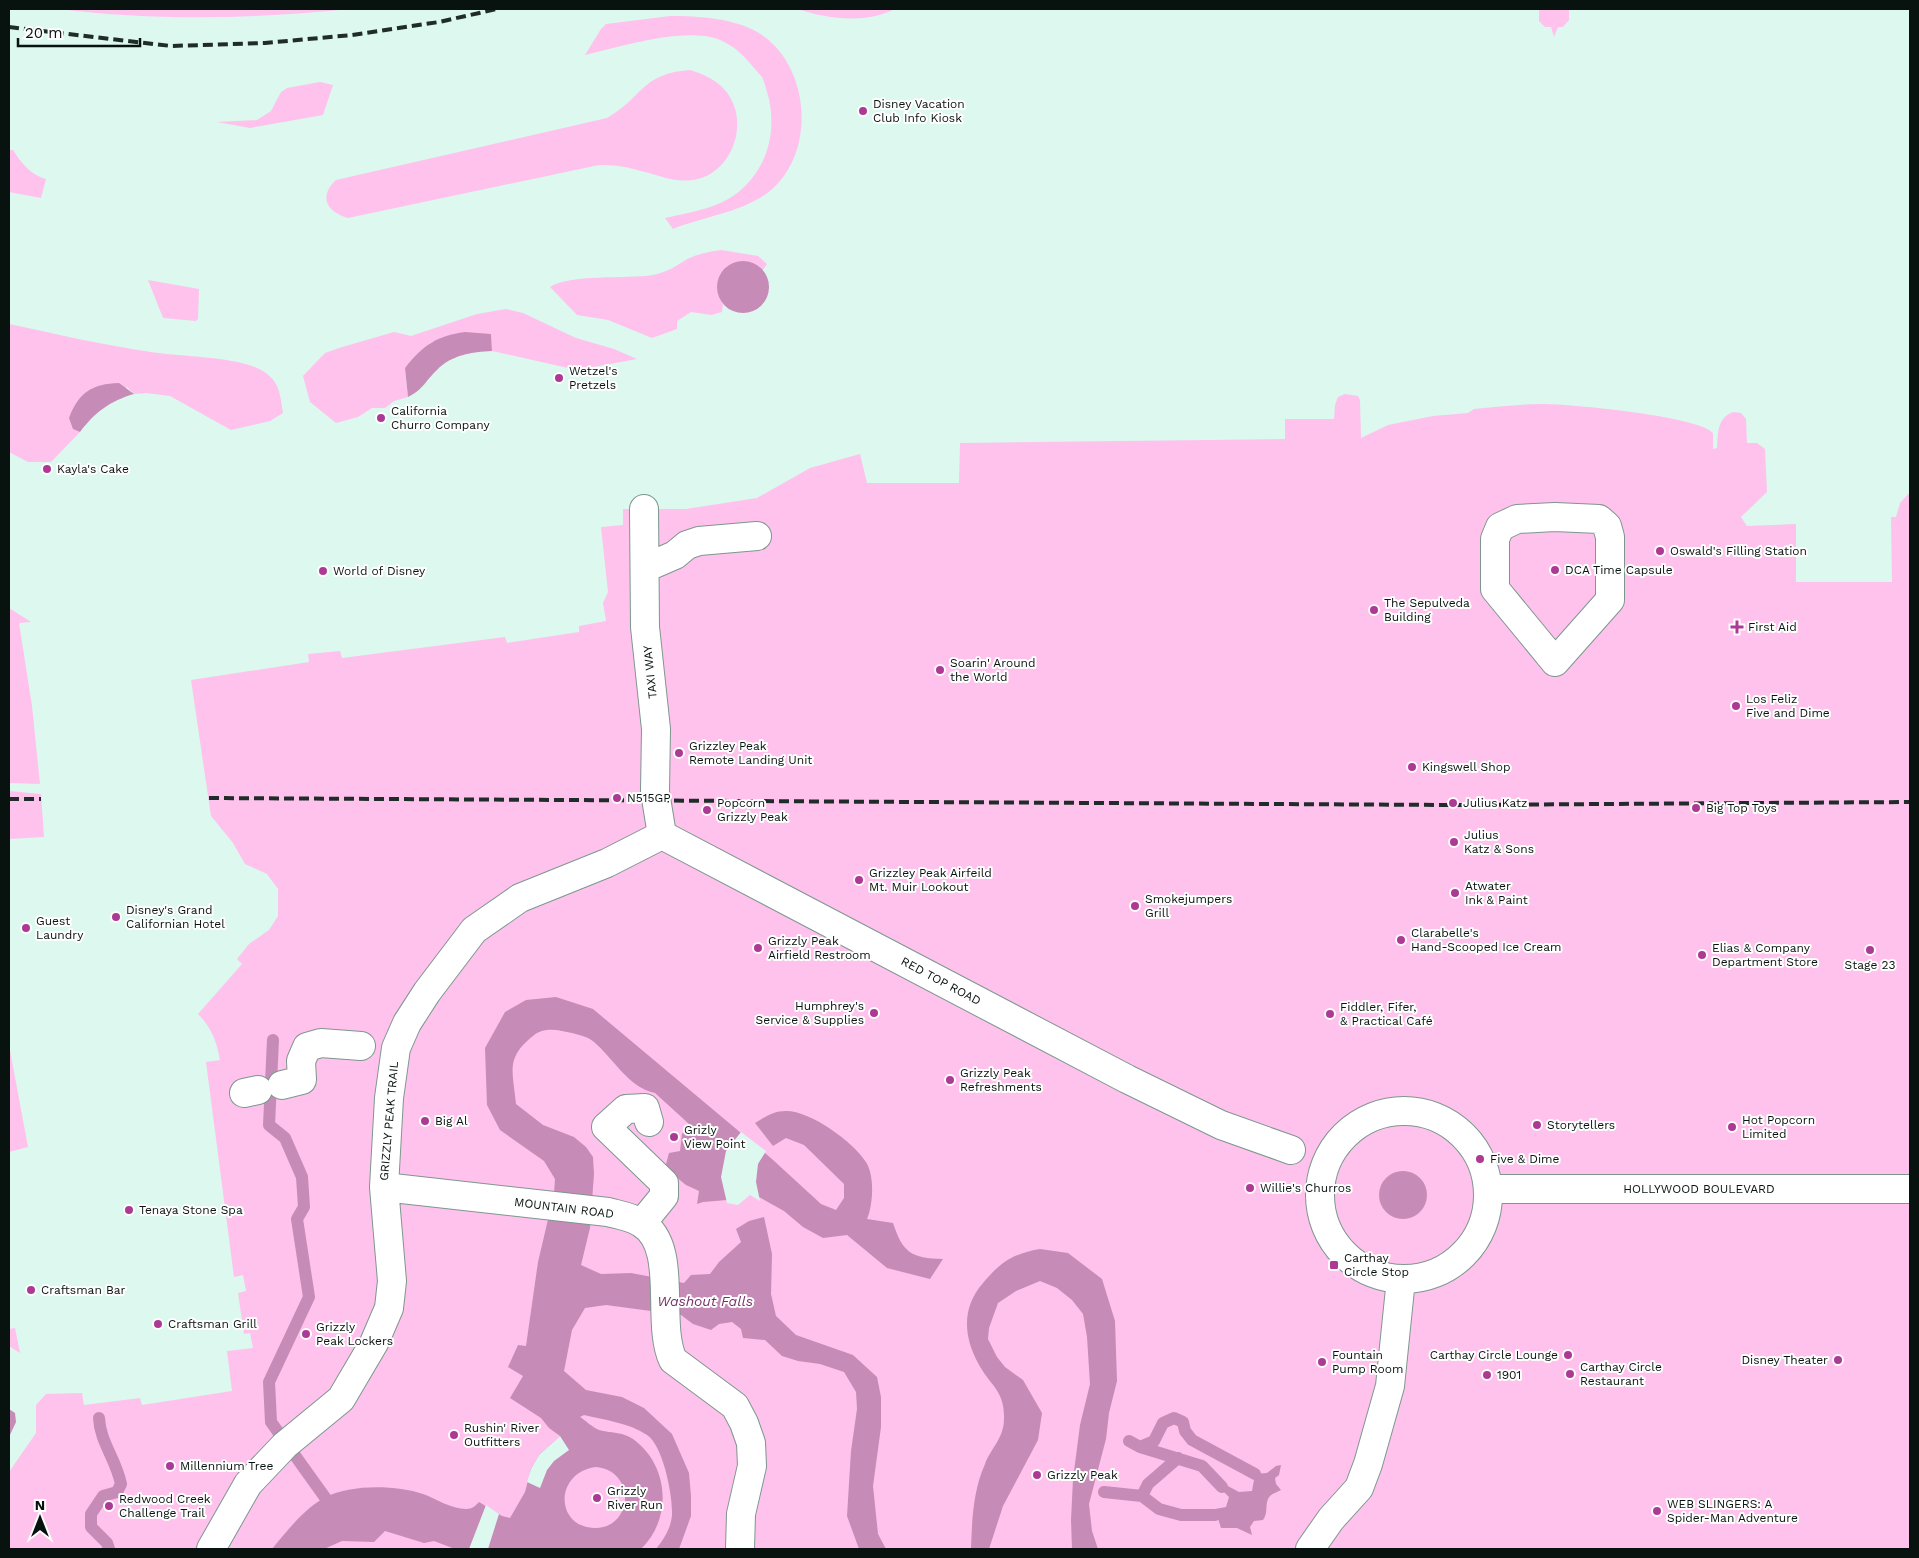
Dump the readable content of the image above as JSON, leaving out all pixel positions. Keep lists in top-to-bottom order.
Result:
{
  "streets": {
    "street": [
      "TAXI WAY",
      "RED TOP ROAD",
      "GRIZZLY PEAK TRAIL",
      "HOLLYWOOD BOULEVARD",
      "MOUNTAIN ROAD"
    ]
  },
  "crossings": [
    ["TAXI WAY", "RED TOP ROAD"],
    ["TAXI WAY", "GRIZZLY PEAK TRAIL"],
    ["RED TOP ROAD", "GRIZZLY PEAK TRAIL"],
    ["GRIZZLY PEAK TRAIL", "MOUNTAIN ROAD"]
  ],
  "water": ["Washout Falls"],
  "places": {
    "other": [
      "Disney Vacation Club Info Kiosk",
      "Wetzel's Pretzels",
      "California Churro Company",
      "Kayla's Cake",
      "Oswald's Filling Station",
      "DCA Time Capsule",
      "World of Disney",
      "The Sepulveda Building",
      "Soarin' Around the World",
      "Los Feliz Five and Dime",
      "Grizzley Peak Remote Landing Unit",
      "Kingswell Shop",
      "N515GP",
      "Julius Katz",
      "Big Top Toys",
      "Popcorn Grizzly Peak",
      "Julius Katz & Sons",
      "Grizzley Peak Airfeild Mt. Muir Lookout",
      "Atwater Ink & Paint",
      "Smokejumpers Grill",
      "Disney's Grand Californian Hotel",
      "Guest Laundry",
      "Clarabelle's Hand-Scooped Ice Cream",
      "Grizzly Peak Airfield Restroom",
      "Stage 23",
      "Elias & Company Department Store",
      "Humphrey's Service & Supplies",
      "Fiddler, Fifer, & Practical Café",
      "Grizzly Peak Refreshments",
      "Big Al",
      "Storytellers",
      "Hot Popcorn Limited",
      "Grizly View Point",
      "Five & Dime",
      "Willie's Churros",
      "Tenaya Stone Spa",
      "Craftsman Bar",
      "Craftsman Grill",
      "Grizzly Peak Lockers",
      "Carthay Circle Lounge",
      "Disney Theater",
      "Fountain Pump Room",
      "Carthay Circle Restaurant",
      "1901",
      "Rushin' River Outfitters",
      "Millennium Tree",
      "Grizzly Peak",
      "Grizzly River Run",
      "Redwood Creek Challenge Trail",
      "WEB SLINGERS: A Spider-Man Adventure"
    ],
    "health": ["First Aid"],
    "transit": ["Carthay Circle Stop"]
  },
  "scale_bar": "20 m",
  "north": "top"
}
